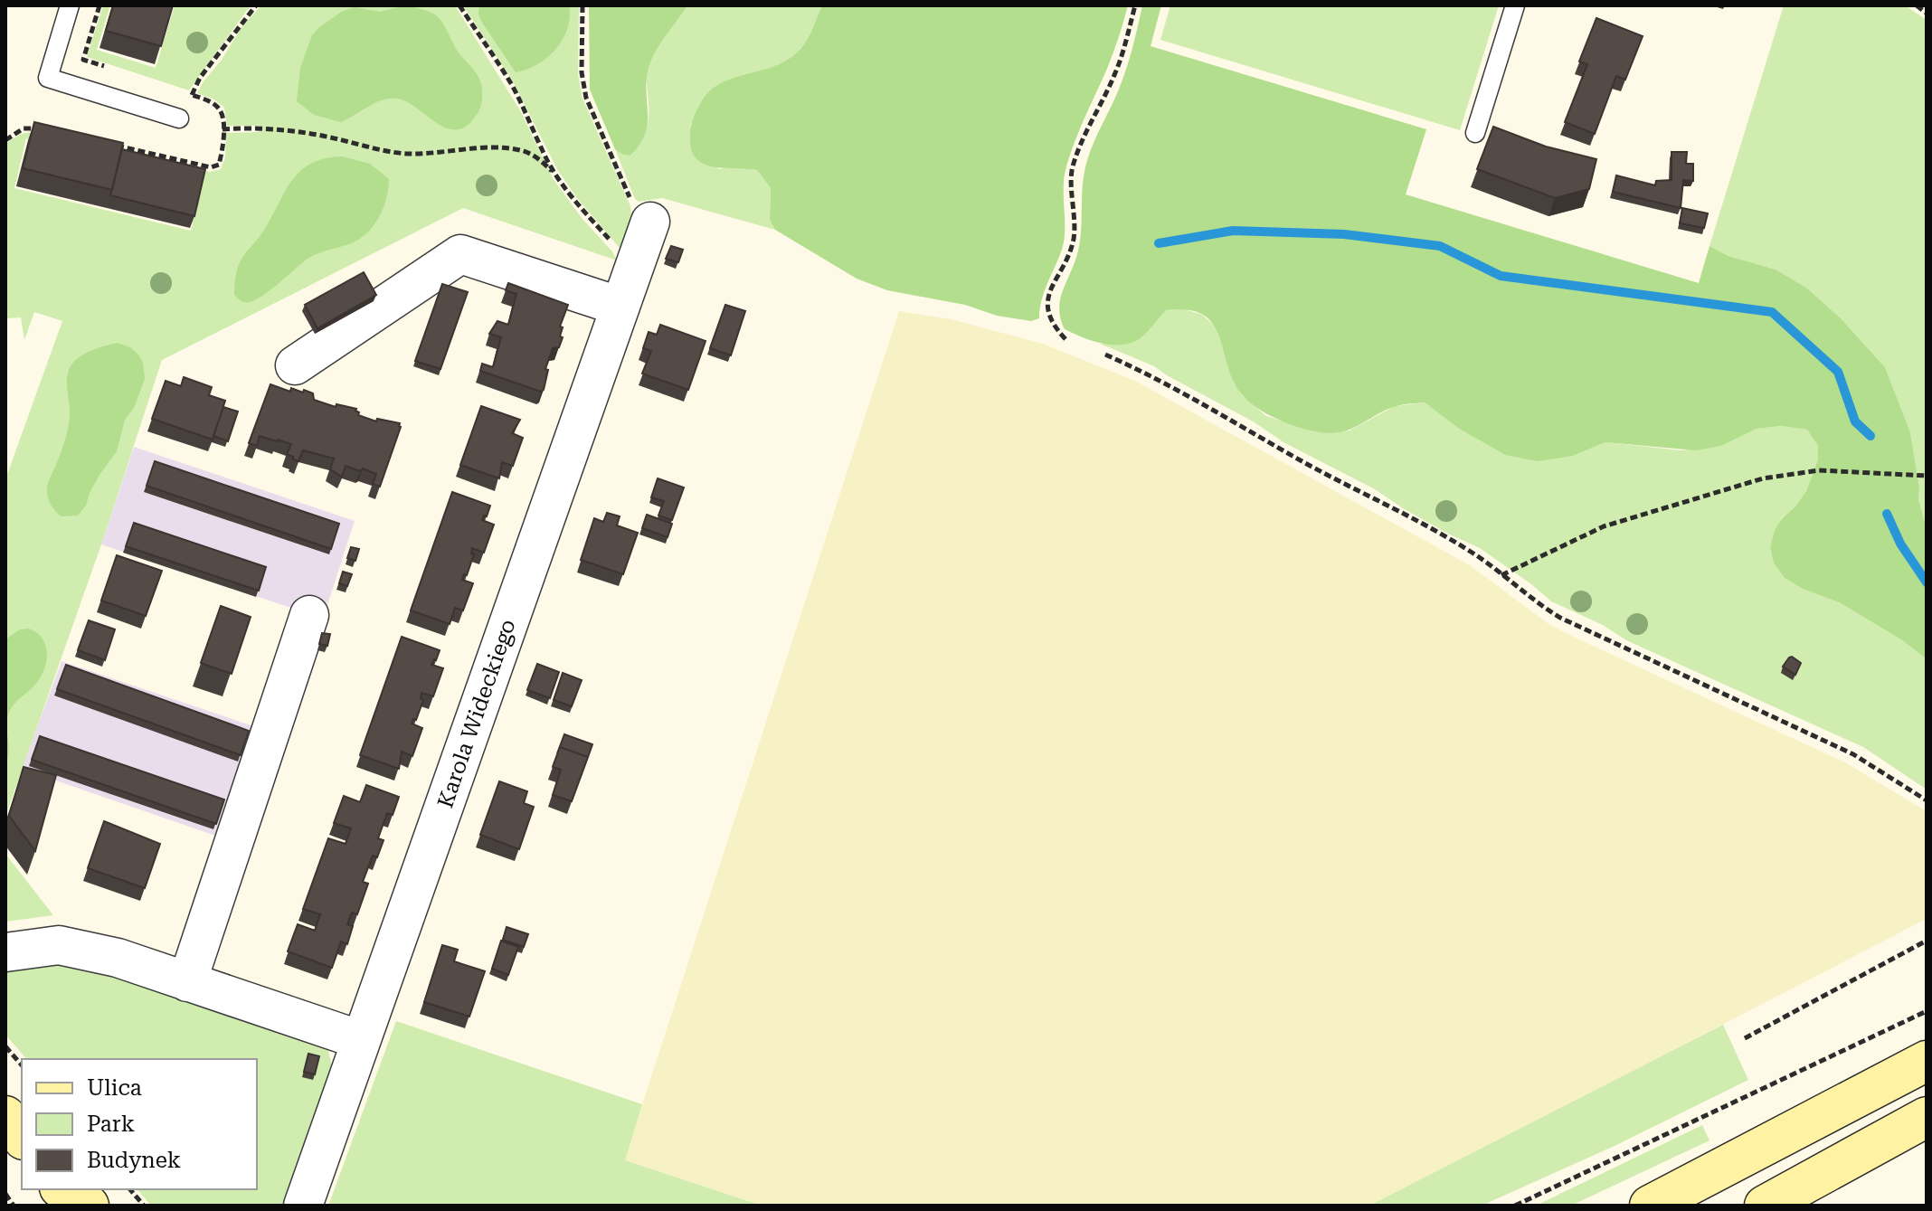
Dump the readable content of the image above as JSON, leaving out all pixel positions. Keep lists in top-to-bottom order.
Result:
{
  "streets": {
    "street": ["Karola Wideckiego"]
  },
  "legend": ["Ulica", "Park", "Budynek"]
}
